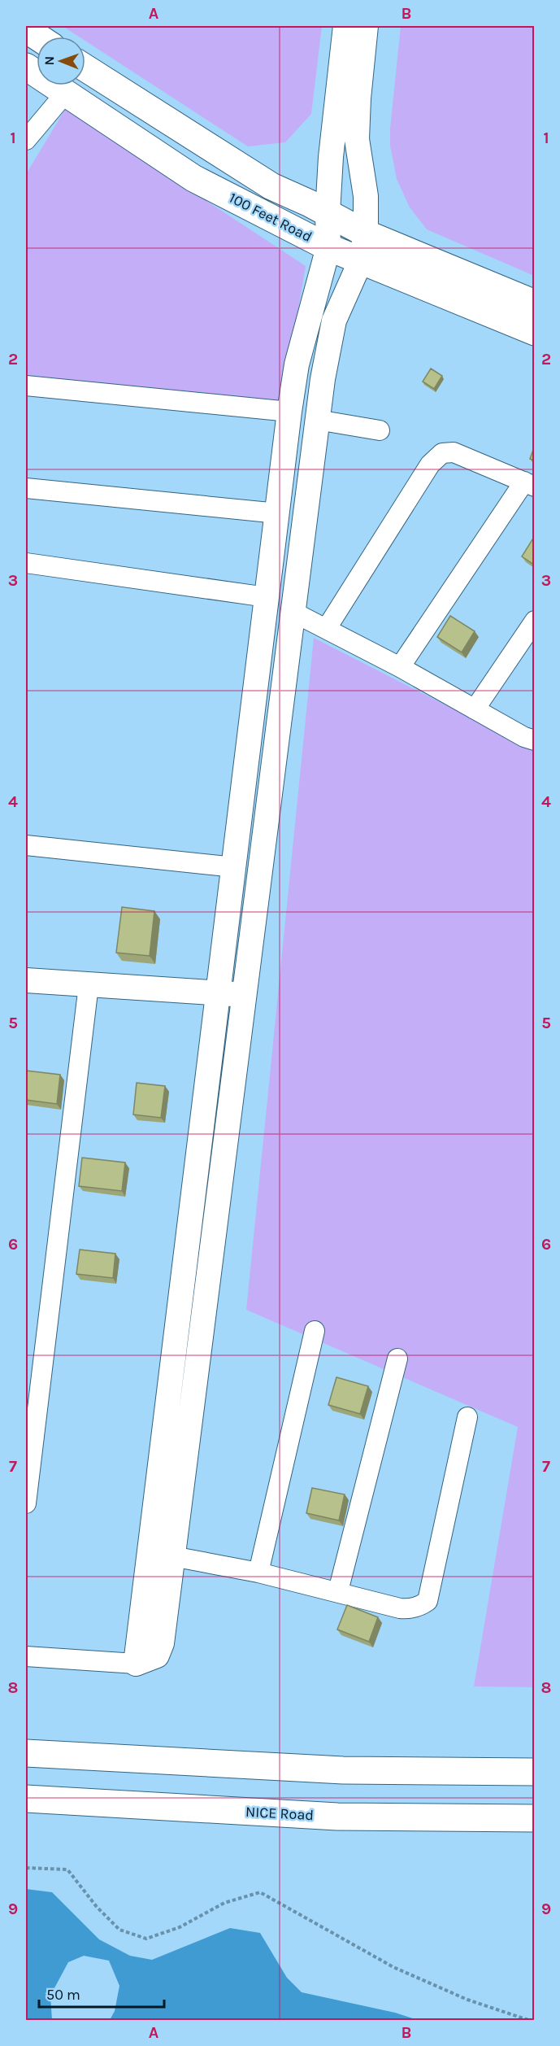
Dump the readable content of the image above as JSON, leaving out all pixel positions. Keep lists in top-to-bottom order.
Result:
{
  "streets": {
    "main road": ["100 Feet Road", "NICE Road"]
  },
  "scale_bar": "50 m",
  "north": "left",
  "grid": {
    "columns": ["A", "B"],
    "rows": [
      "1",
      "2",
      "3",
      "4",
      "5",
      "6",
      "7",
      "8",
      "9"
    ]
  }
}
